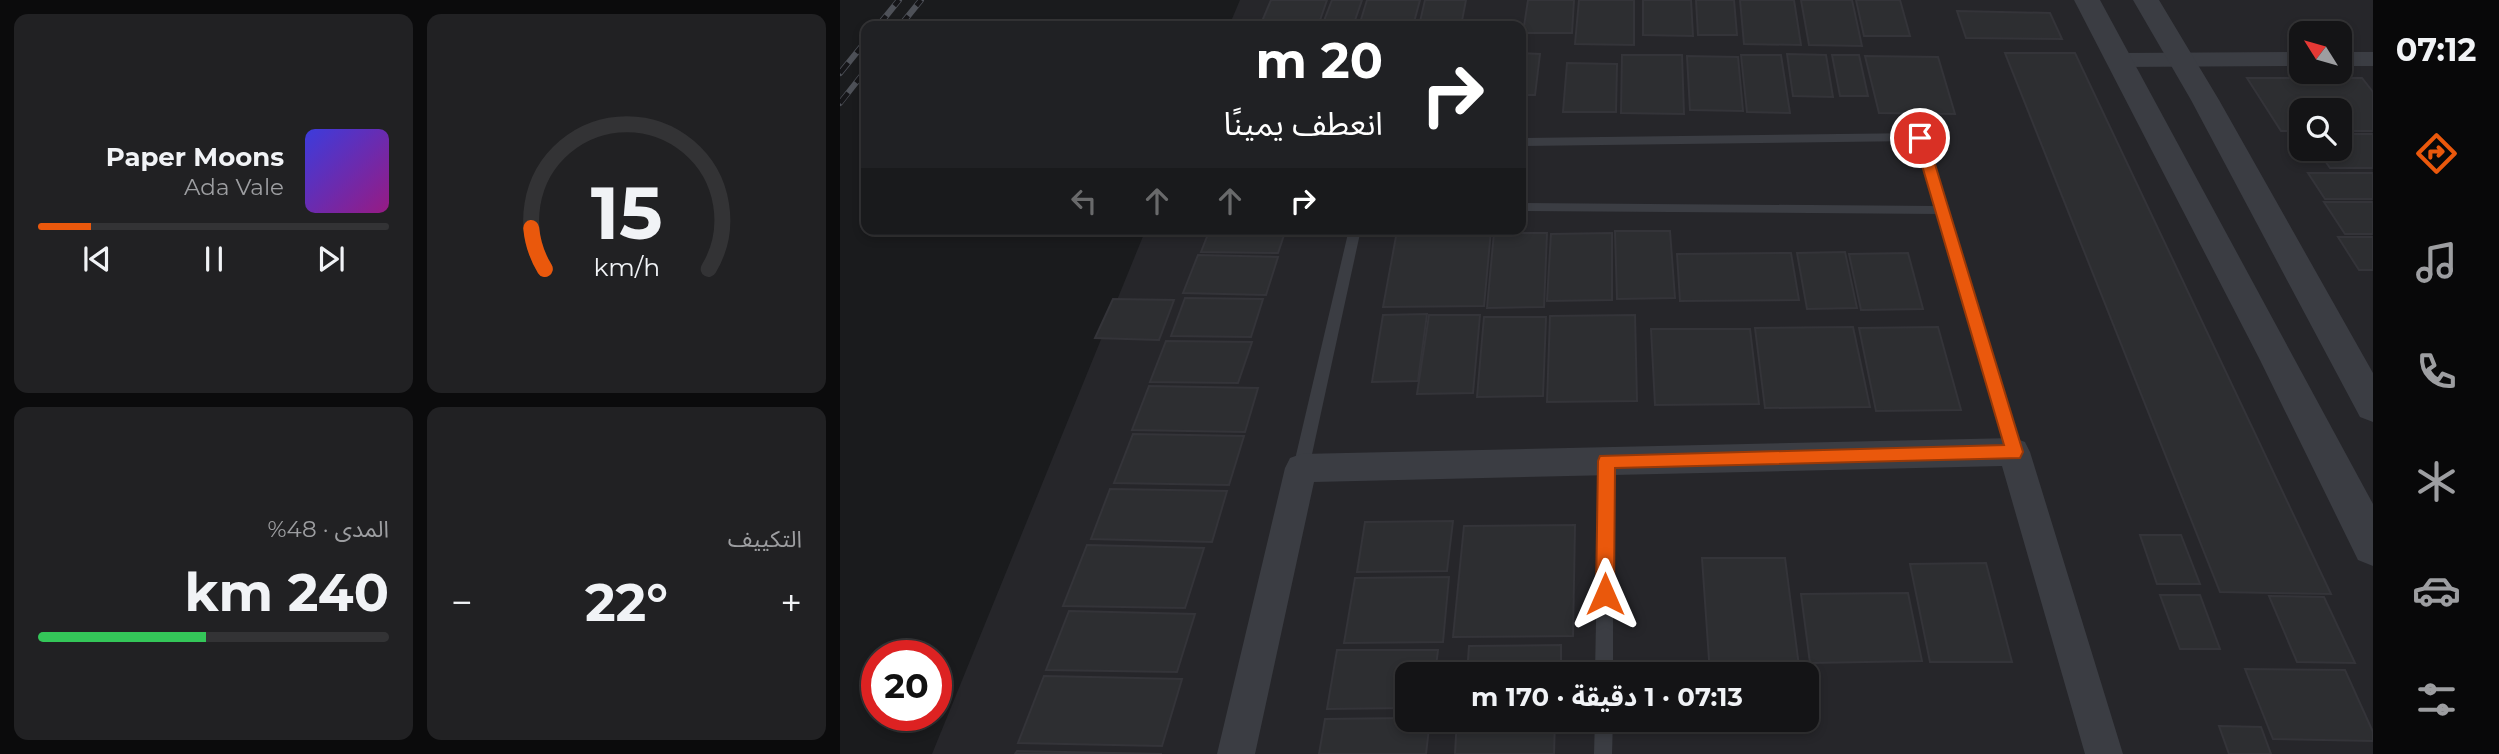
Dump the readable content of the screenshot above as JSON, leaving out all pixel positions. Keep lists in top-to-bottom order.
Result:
{
  "north": "top left",
  "page": {
    "tabs": "07:12",
    "turn": ["20 m", "انعطف يمينًا"],
    "song": ["Paper Moons", "Ada Vale"],
    "tile": [
      "التكييف",
      ["المدى · 48%", "240 km"]
    ],
    "heat": ["−", "22°", "+"],
    "limit": "20",
    "trip": "07:13 · 1 دقيقة · 170 m",
    "gauge": ["15", "km/h"]
  }
}
